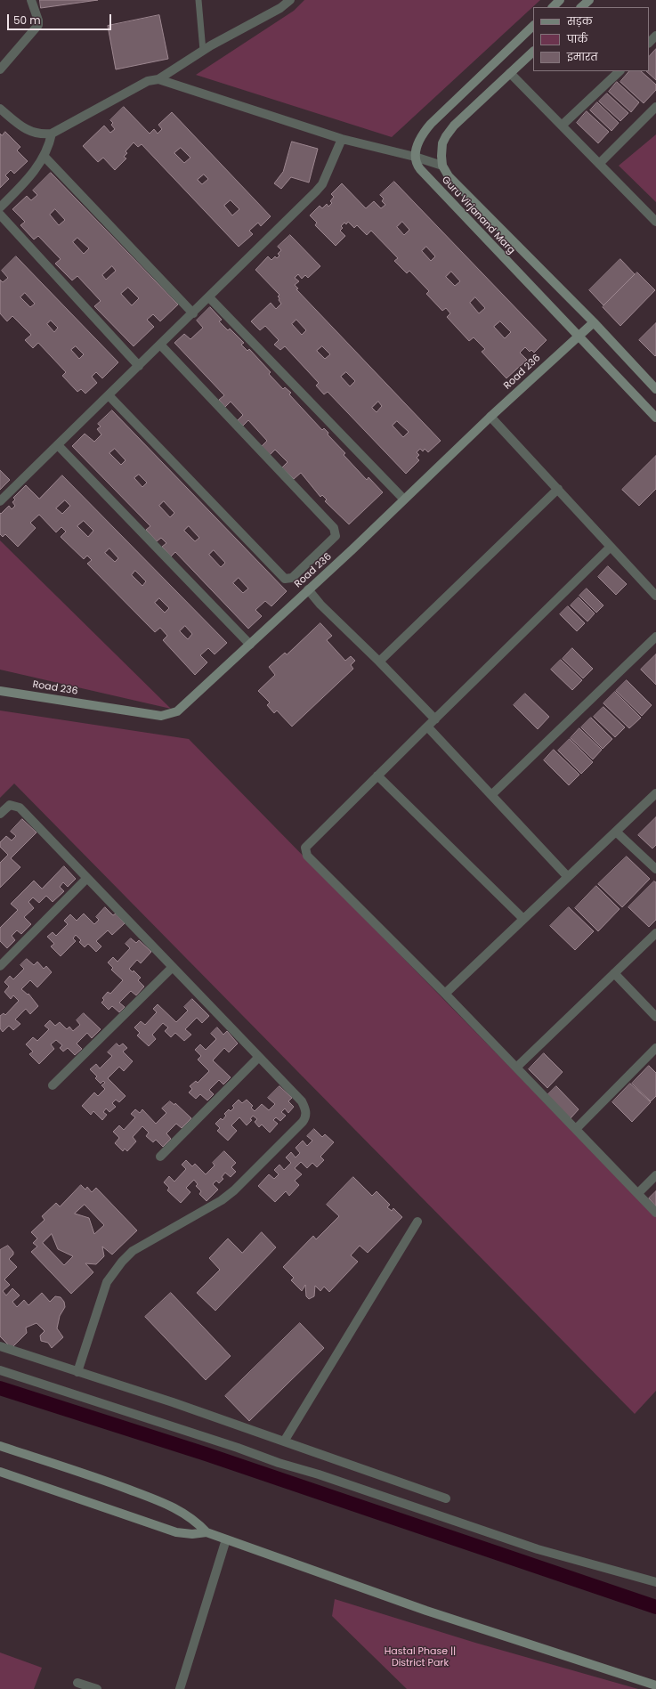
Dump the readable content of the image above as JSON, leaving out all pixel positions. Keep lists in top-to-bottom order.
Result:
{
  "streets": {
    "street": ["Guru Virjanand Marg", "Road 236"]
  },
  "crossings": [
    ["Guru Virjanand Marg", "Road 236"]
  ],
  "parks": ["Hastal Phase || District Park"],
  "legend": ["सड़क", "पार्क", "इमारत"],
  "scale_bar": "50 m"
}
